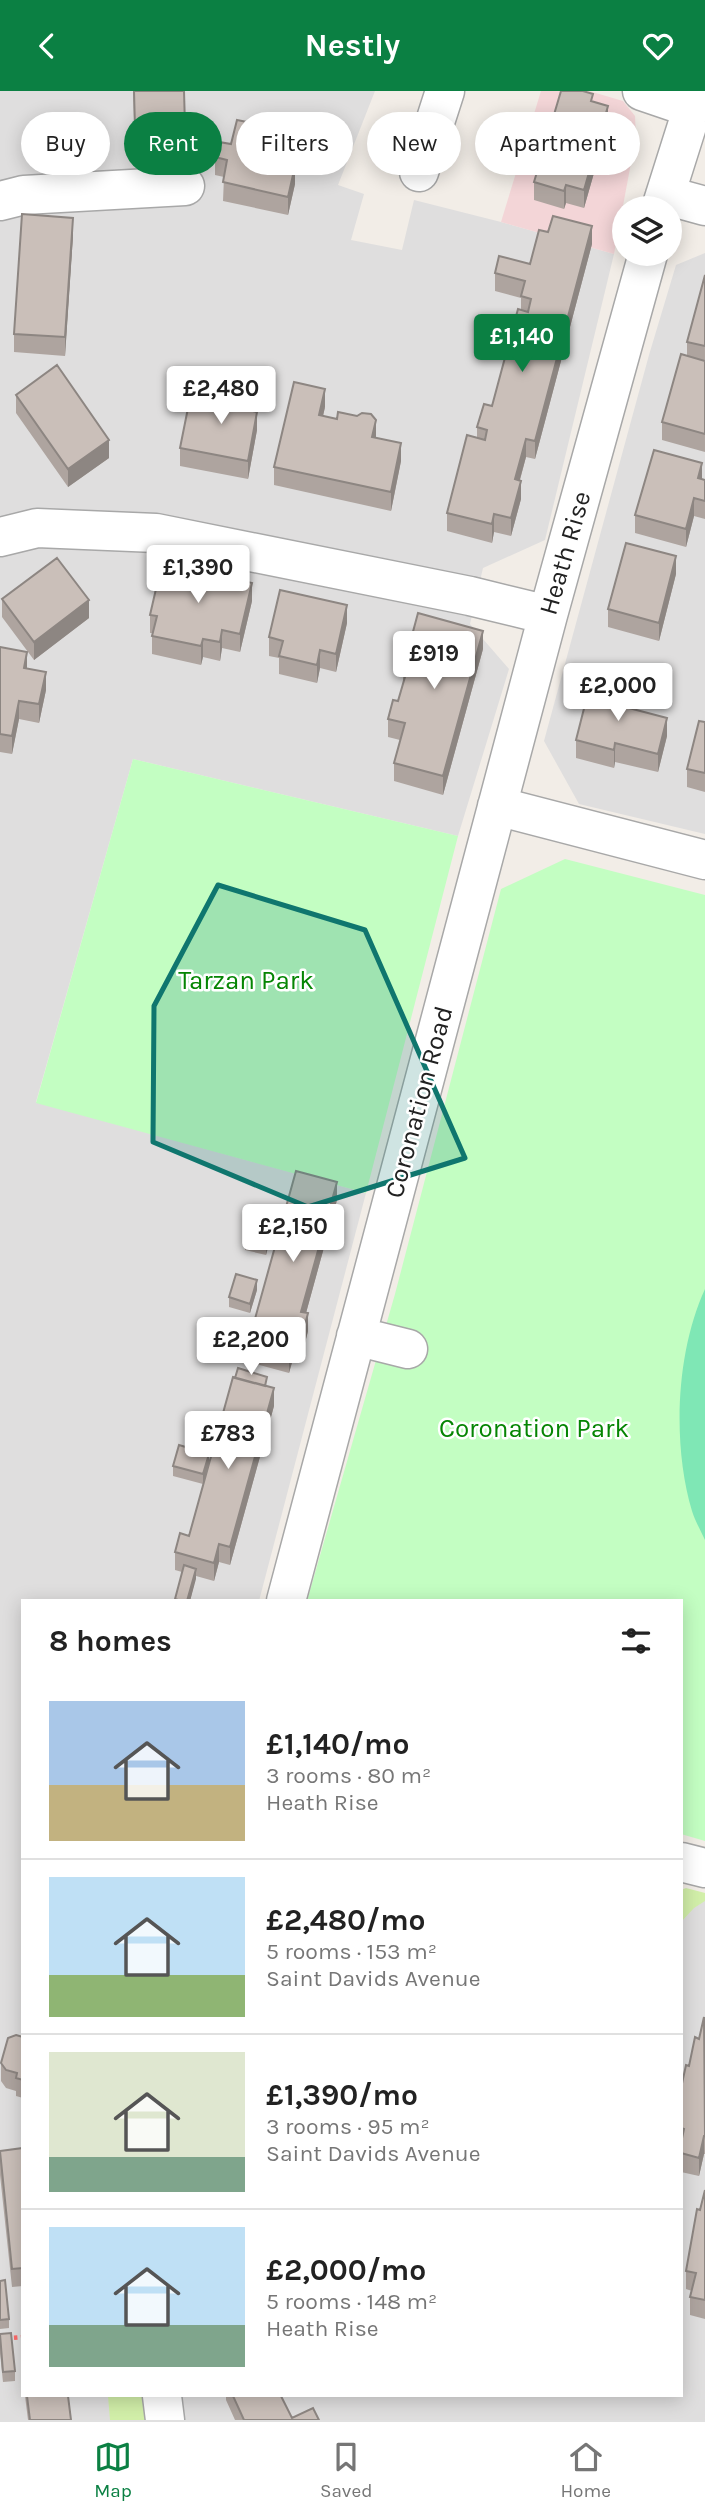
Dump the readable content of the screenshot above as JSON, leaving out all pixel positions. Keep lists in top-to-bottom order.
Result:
{
  "streets": {
    "street": ["Heath Rise", "Coronation Road"]
  },
  "crossings": [
    ["Heath Rise", "Coronation Road"]
  ],
  "parks": ["Tarzan Park", "Coronation Park"],
  "page": {
    "header": "Nestly",
    "chip": [
      "Buy",
      "Rent",
      "Filters",
      "New",
      "Apartment"
    ],
    "price": [
      "£1,140",
      "£2,480",
      "£1,390",
      "£919",
      "£2,000",
      "£2,150",
      "£2,200",
      "£783"
    ],
    "heading": "8 homes",
    "list": [
      {
        "name": "£1,140/mo",
        "note": "3 rooms · 80 m² · Heath Rise"
      },
      {
        "name": "£2,480/mo",
        "note": "5 rooms · 153 m² · Saint Davids Avenue"
      },
      {
        "name": "£1,390/mo",
        "note": "3 rooms · 95 m² · Saint Davids Avenue"
      },
      {
        "name": "£2,000/mo",
        "note": "5 rooms · 148 m² · Heath Rise"
      }
    ],
    "tabs": ["Map", "Saved", "Home"]
  }
}
